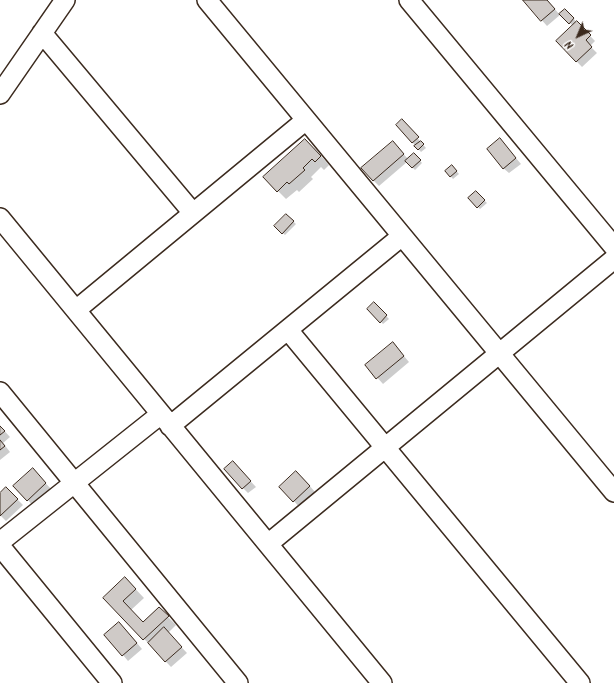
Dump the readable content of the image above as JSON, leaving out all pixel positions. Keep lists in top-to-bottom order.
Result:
{
  "north": "bottom left"
}
